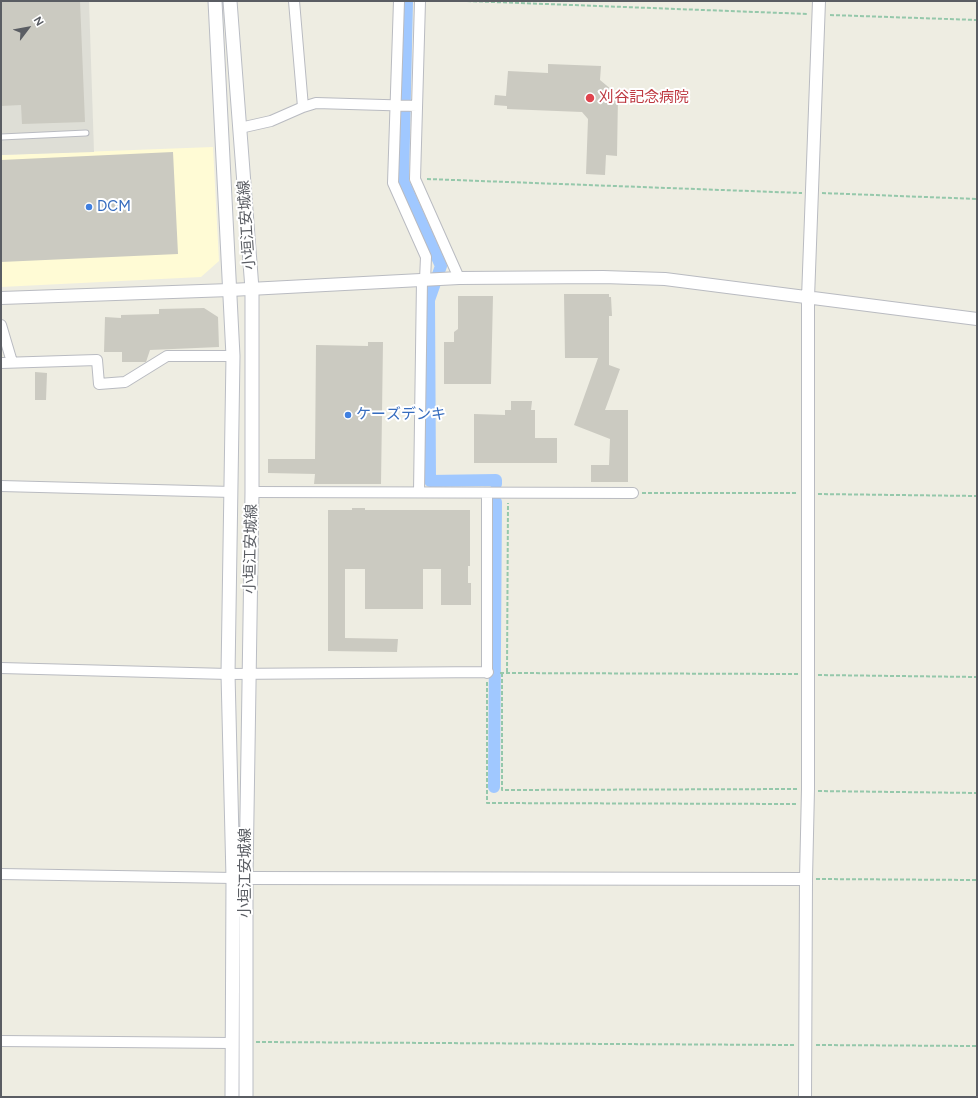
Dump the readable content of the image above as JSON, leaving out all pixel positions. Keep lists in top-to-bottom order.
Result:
{
  "streets": {
    "main road": ["小垣江安城線"]
  },
  "places": ["刈谷記念病院", "DCM", "ケーズデンキ"],
  "north": "top right"
}
